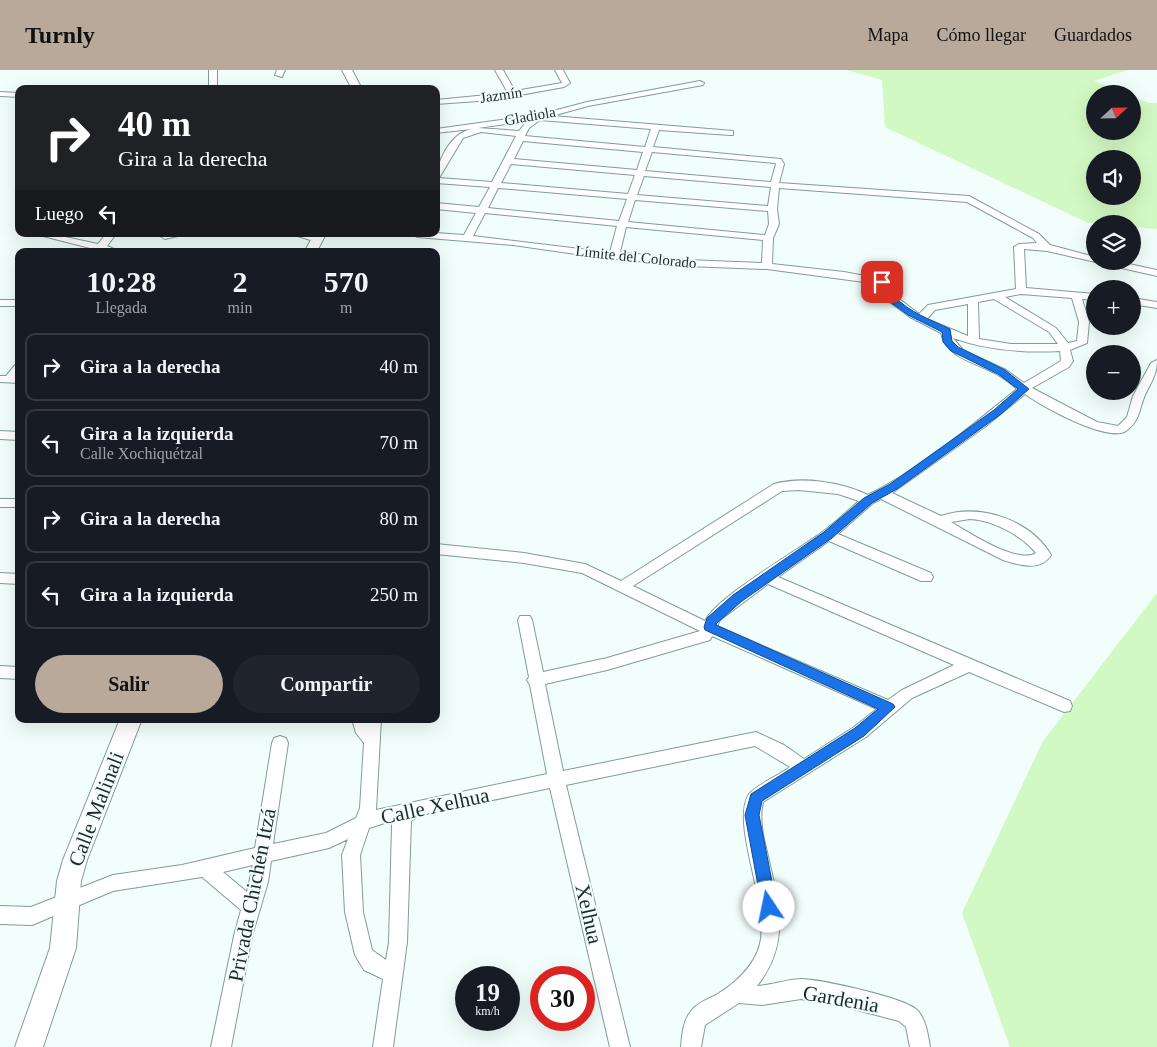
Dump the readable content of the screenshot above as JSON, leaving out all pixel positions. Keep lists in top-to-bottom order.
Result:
{
  "streets": {
    "street": [
      "Jazmín",
      "Gladiola",
      "Límite del Colorado",
      "Calle Xelhua",
      "Calle Malinali",
      "Privada Chichén Itzá",
      "Xelhua",
      "Gardenia"
    ]
  },
  "crossings": [
    ["Calle Xelhua", "Calle Malinali"],
    ["Calle Xelhua", "Privada Chichén Itzá"],
    ["Calle Xelhua", "Xelhua"]
  ],
  "north": "right",
  "page": {
    "header": "Turnly",
    "nav": ["Mapa", "Cómo llegar", "Guardados"],
    "map_buttons": ["+", "−"],
    "turn": ["40 m", "Gira a la derecha"],
    "then": "Luego",
    "eta": [
      "10:28",
      "Llegada",
      "2",
      "min",
      "570",
      "m"
    ],
    "list": [
      {
        "name": "Gira a la derecha",
        "value": "40 m"
      },
      {
        "name": "Gira a la izquierda",
        "note": "Calle Xochiquétzal",
        "value": "70 m"
      },
      {
        "name": "Gira a la derecha",
        "value": "80 m"
      },
      {
        "name": "Gira a la izquierda",
        "value": "250 m"
      }
    ],
    "buttons": ["Salir", "Compartir"],
    "speed": "19 km/h",
    "limit": "30"
  }
}
